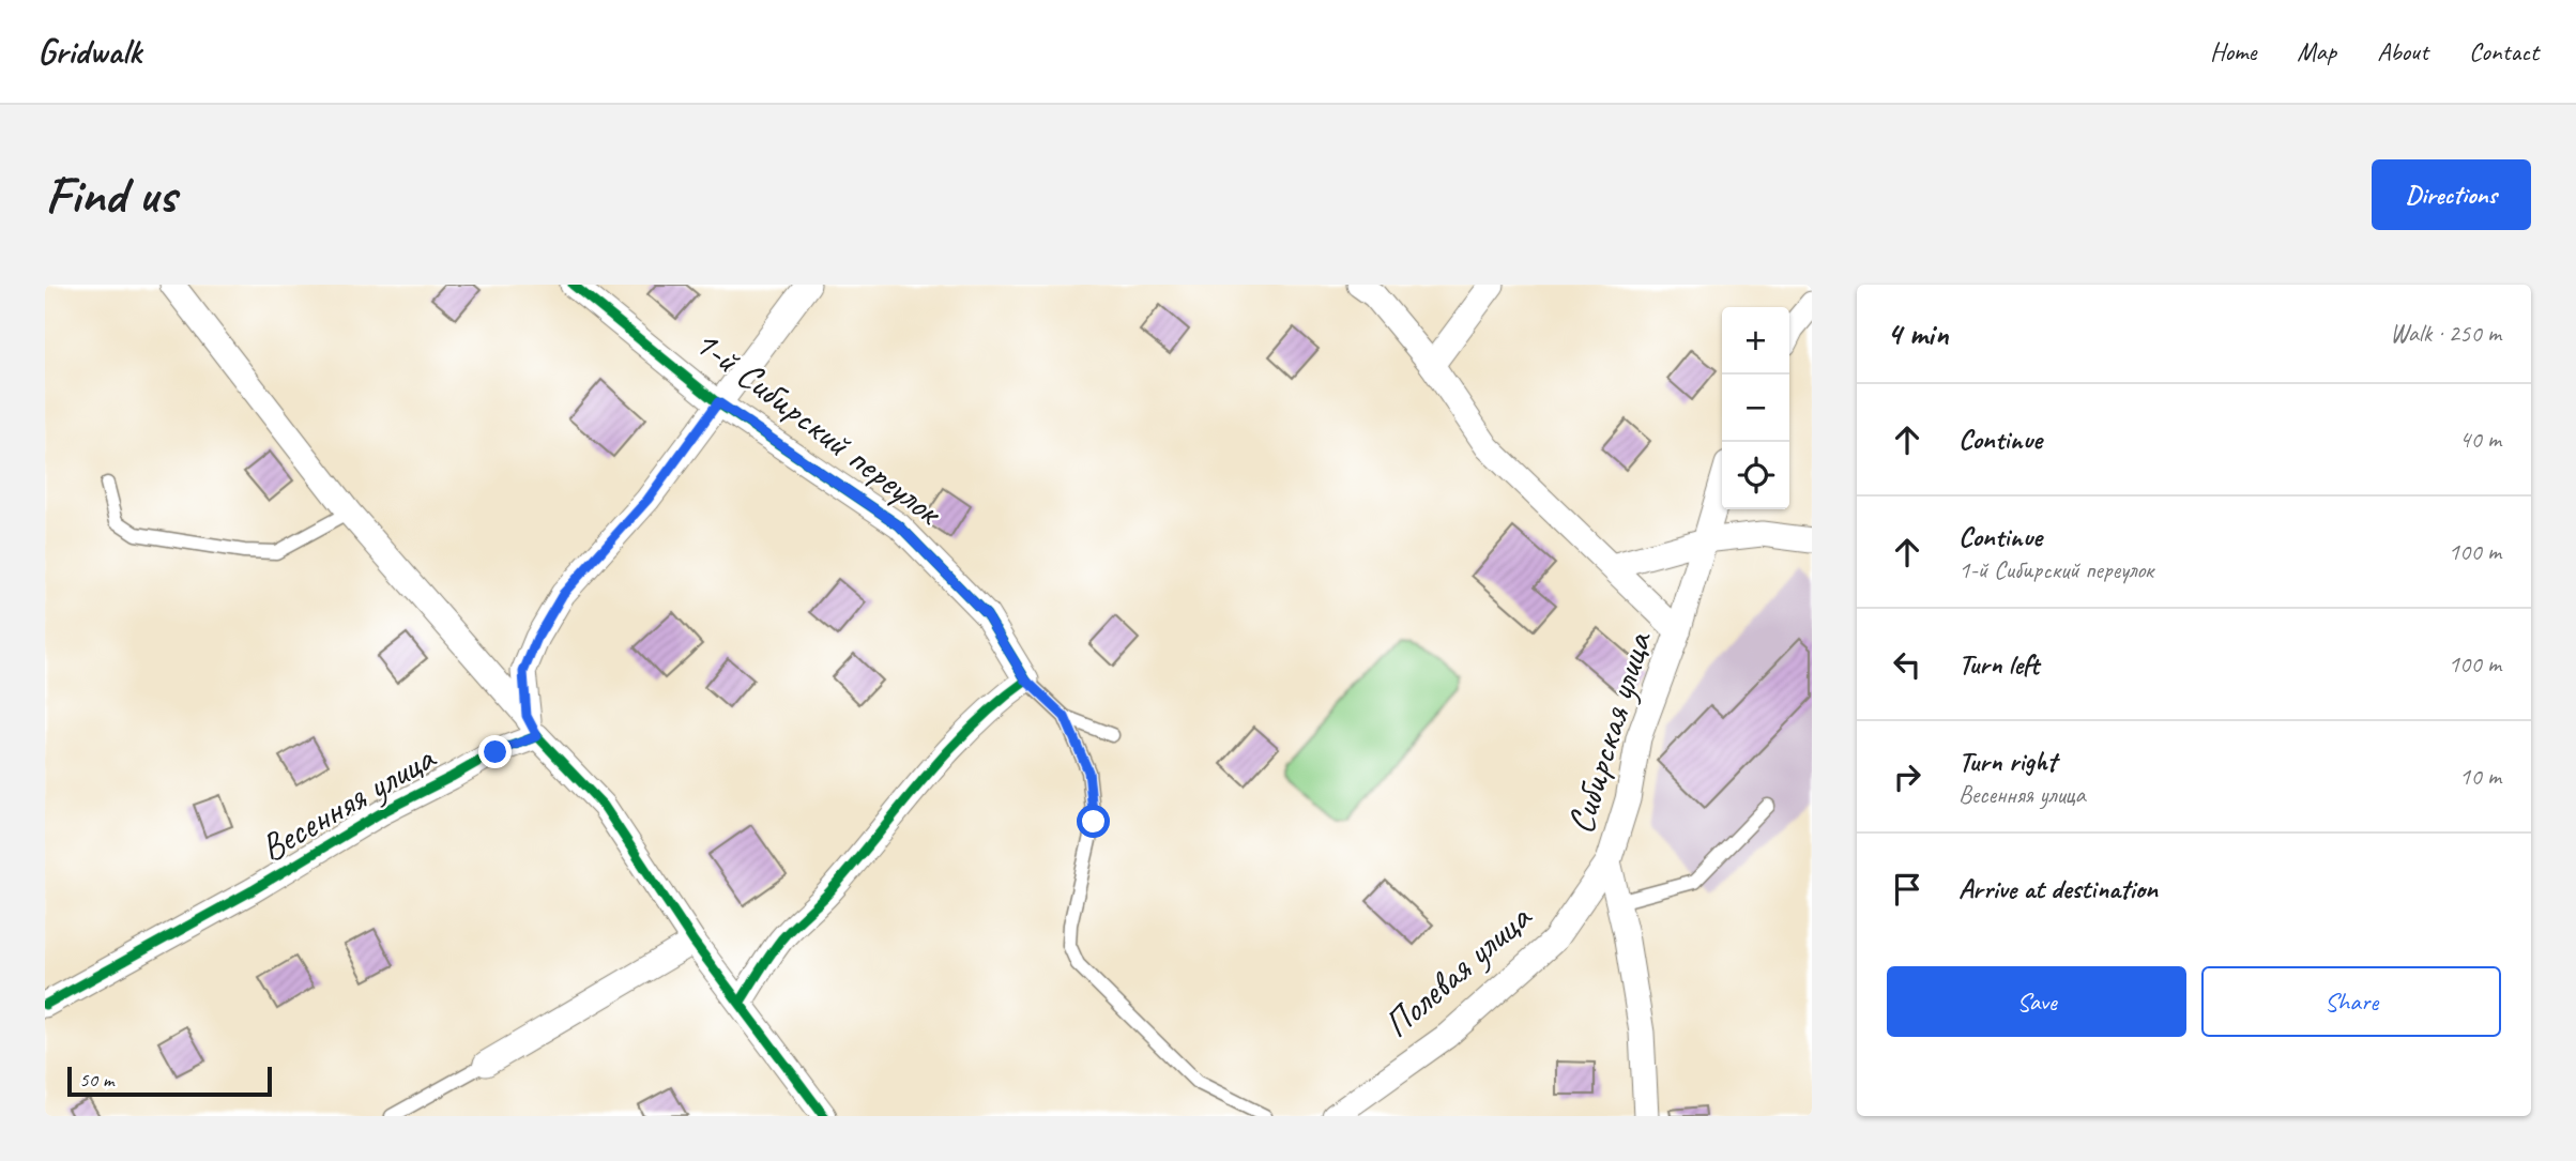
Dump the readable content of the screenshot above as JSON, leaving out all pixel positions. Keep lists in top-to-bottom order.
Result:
{
  "streets": {
    "street": [
      "1-й Сибирский переулок",
      "Сибирская улица",
      "Весенняя улица",
      "Полевая улица"
    ]
  },
  "crossings": [
    ["Сибирская улица", "Полевая улица"]
  ],
  "scale_bar": "50 m",
  "page": {
    "header": "Gridwalk",
    "nav": [
      "Home",
      "Map",
      "About",
      "Contact"
    ],
    "buttons": [
      "Directions",
      ["Save", "Share"]
    ],
    "title": "Find us",
    "heading": ["4 min", "Walk · 250 m"],
    "map_buttons": ["+", "−"],
    "list": [
      ["Continue", "40 m"],
      ["Continue", "1-й Сибирский переулок", "100 m"],
      ["Turn left", "100 m"],
      ["Turn right", "Весенняя улица", "10 m"],
      "Arrive at destination"
    ],
    "scale": "50 m"
  }
}
